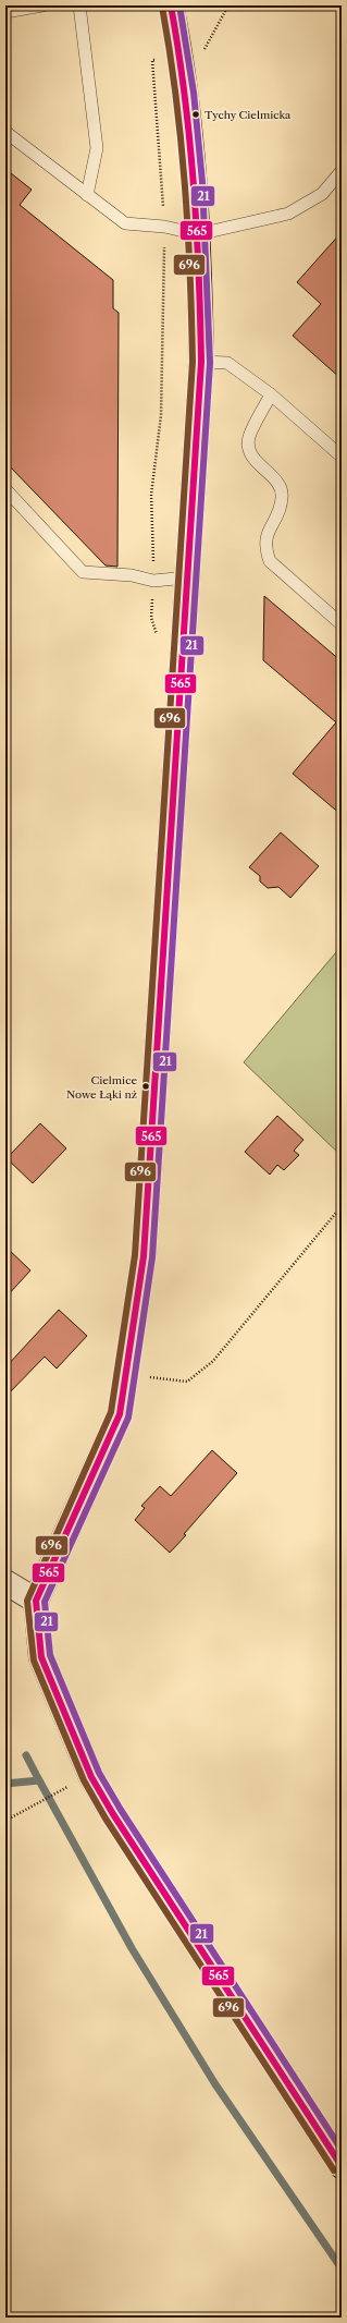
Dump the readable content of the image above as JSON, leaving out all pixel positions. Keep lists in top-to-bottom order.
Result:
{
  "places": ["Tychy Cielmicka", "Cielmice Nowe Łąki nż"],
  "lines": ["transit line 565", "transit line 21", "transit line 696"]
}
